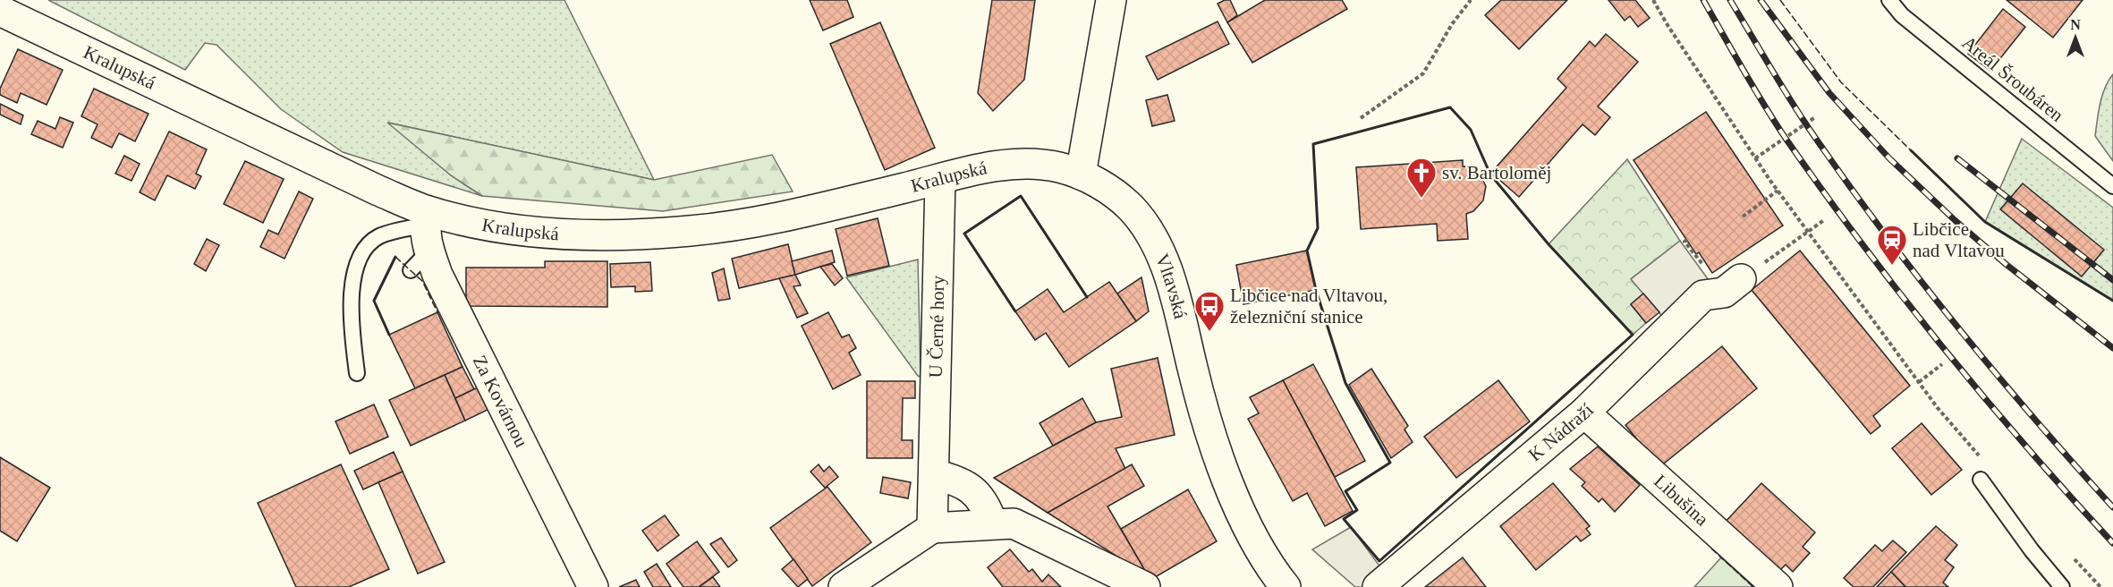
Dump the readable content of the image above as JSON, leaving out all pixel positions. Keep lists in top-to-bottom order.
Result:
{
  "streets": {
    "street": [
      "Kralupská",
      "Vltavská",
      "U Černé hory",
      "Za Kovárnou",
      "K Nádraží",
      "Libušina"
    ],
    "lane": ["Areál Šroubáren"]
  },
  "crossings": [
    ["Kralupská", "Vltavská"],
    ["Kralupská", "U Černé hory"],
    ["Kralupská", "Za Kovárnou"],
    ["K Nádraží", "Libušina"]
  ],
  "places": {
    "church": ["sv. Bartoloměj"],
    "station": ["Libčice nad Vltavou"],
    "bus stop": ["Libčice nad Vltavou, železniční stanice"]
  },
  "north": "top"
}
